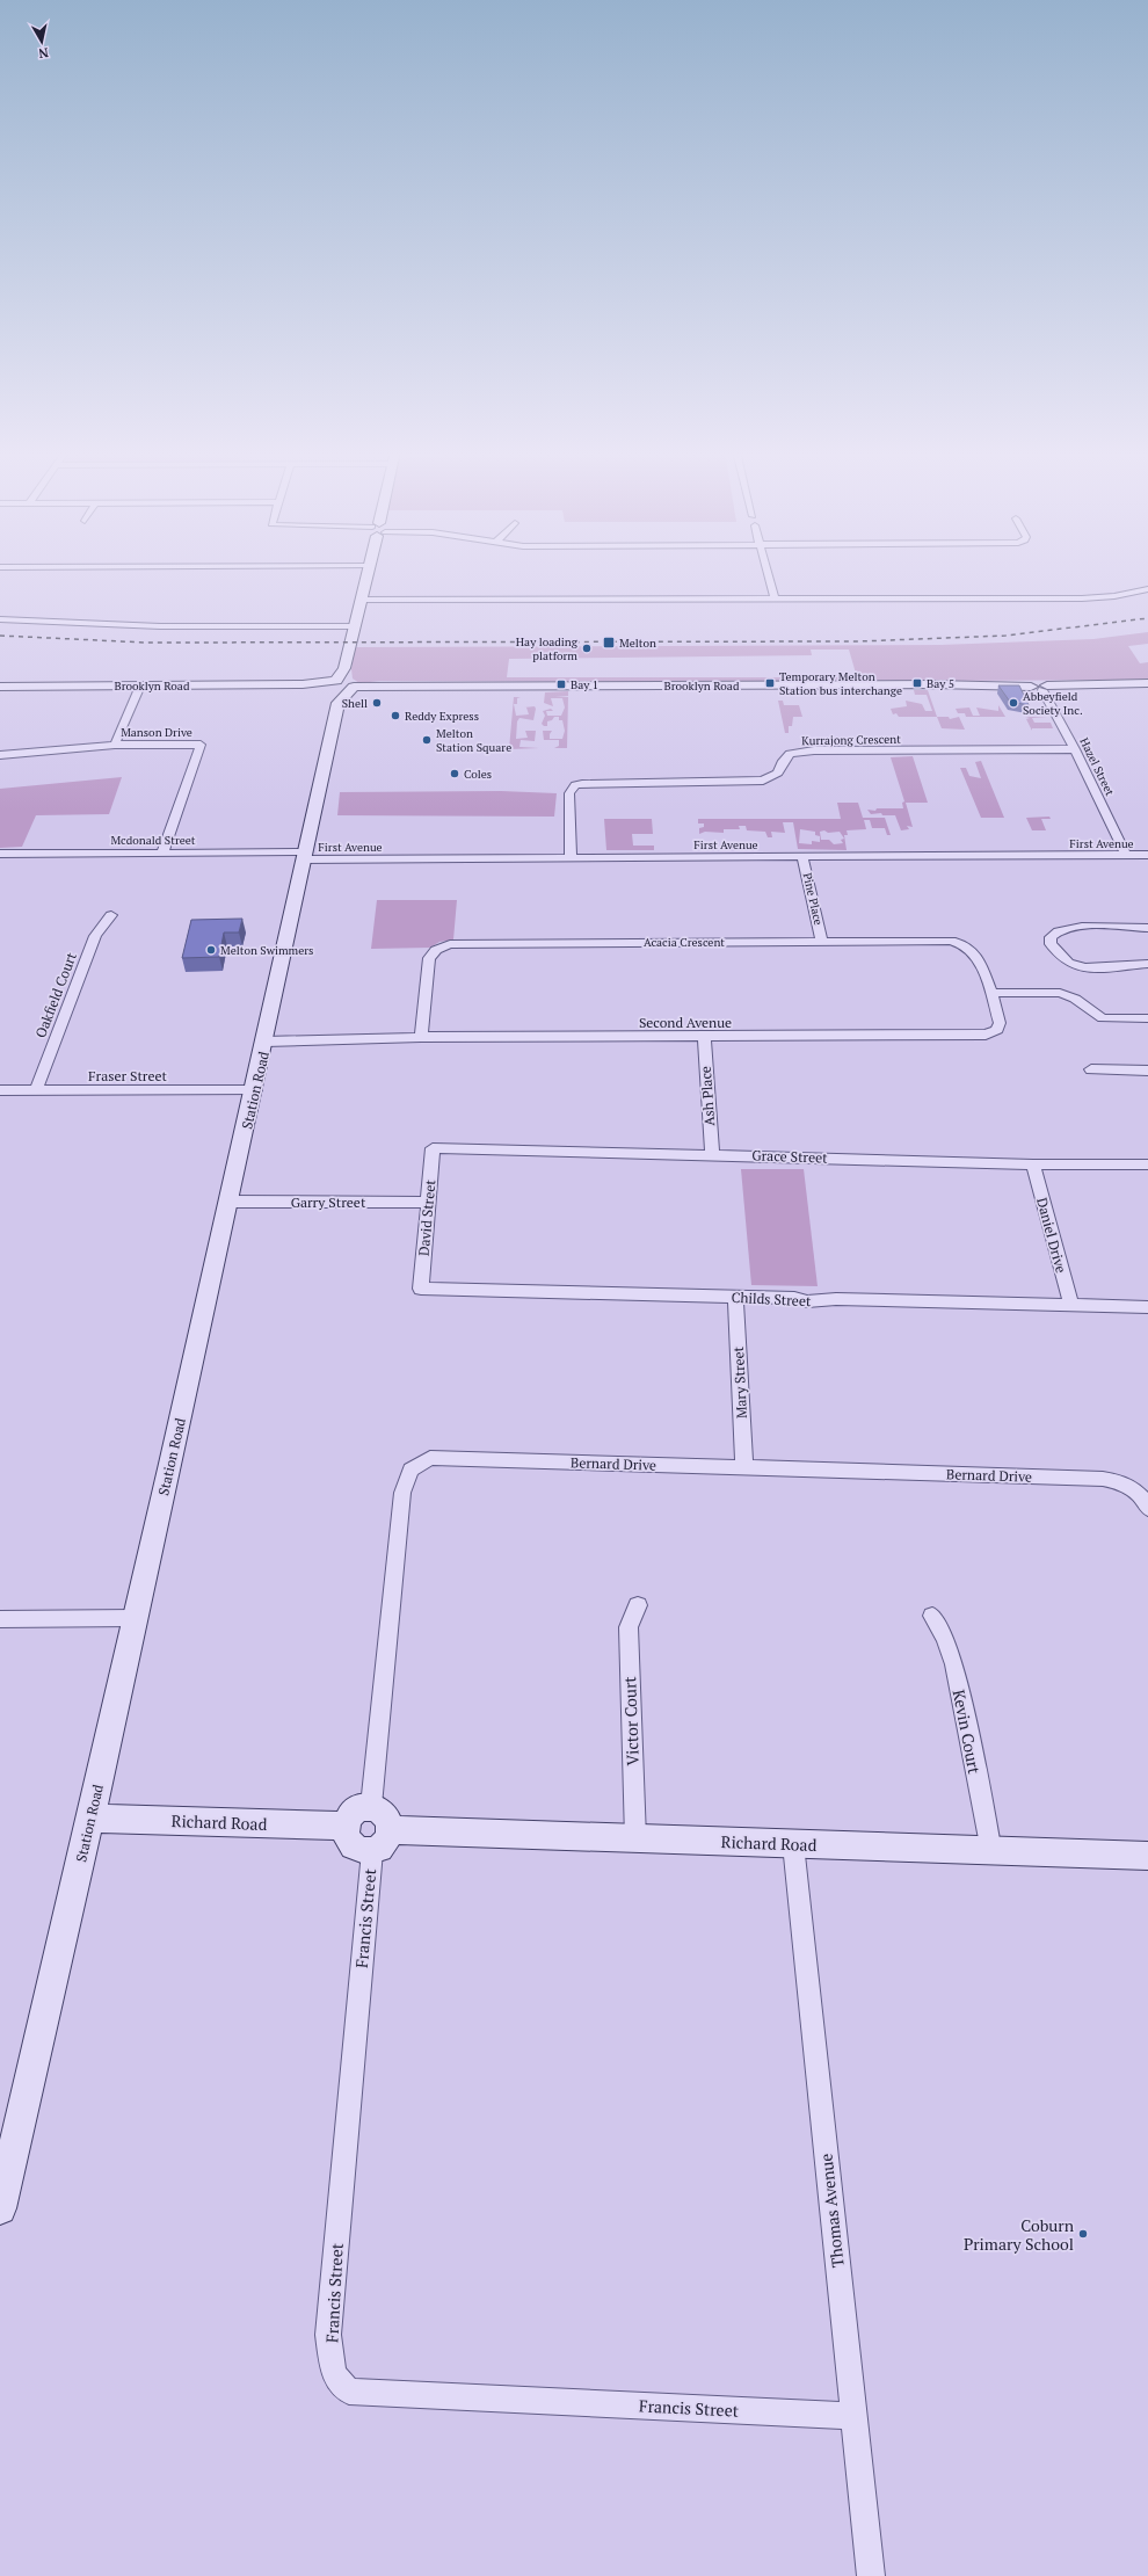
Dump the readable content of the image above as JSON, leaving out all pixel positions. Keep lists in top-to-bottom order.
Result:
{
  "streets": {
    "street": [
      "Brooklyn Road",
      "Manson Drive",
      "Kurrajong Crescent",
      "Hazel Street",
      "Mcdonald Street",
      "First Avenue",
      "Pine Place",
      "Acacia Crescent",
      "Oakfield Court",
      "Second Avenue",
      "Fraser Street",
      "Station Road",
      "Ash Place",
      "Grace Street",
      "Garry Street",
      "David Street",
      "Daniel Drive",
      "Childs Street",
      "Mary Street",
      "Bernard Drive",
      "Victor Court",
      "Kevin Court",
      "Richard Road",
      "Francis Street",
      "Thomas Avenue"
    ]
  },
  "crossings": [
    ["Brooklyn Road", "Hazel Street"],
    ["Manson Drive", "Mcdonald Street"],
    ["Kurrajong Crescent", "Hazel Street"],
    ["Kurrajong Crescent", "First Avenue"],
    ["Hazel Street", "First Avenue"],
    ["Mcdonald Street", "First Avenue"],
    ["Mcdonald Street", "Station Road"],
    ["First Avenue", "Pine Place"],
    ["First Avenue", "Station Road"],
    ["Pine Place", "Acacia Crescent"],
    ["Acacia Crescent", "Second Avenue"],
    ["Oakfield Court", "Fraser Street"],
    ["Second Avenue", "Station Road"],
    ["Second Avenue", "Ash Place"],
    ["Fraser Street", "Station Road"],
    ["Station Road", "Garry Street"],
    ["Station Road", "Richard Road"],
    ["Ash Place", "Grace Street"],
    ["Grace Street", "David Street"],
    ["Grace Street", "Daniel Drive"],
    ["Garry Street", "David Street"],
    ["David Street", "Childs Street"],
    ["Daniel Drive", "Childs Street"],
    ["Childs Street", "Mary Street"],
    ["Mary Street", "Bernard Drive"],
    ["Bernard Drive", "Richard Road"],
    ["Bernard Drive", "Francis Street"],
    ["Victor Court", "Richard Road"],
    ["Kevin Court", "Richard Road"],
    ["Richard Road", "Francis Street"],
    ["Richard Road", "Thomas Avenue"],
    ["Francis Street", "Thomas Avenue"]
  ],
  "places": {
    "transit": [
      "Melton",
      "Temporary Melton Station bus interchange",
      "Bay 5",
      "Bay 1"
    ],
    "other": [
      "Hay loading platform",
      "Shell",
      "Abbeyfield Society Inc.",
      "Reddy Express",
      "Melton Station Square",
      "Coles",
      "Melton Swimmers",
      "Coburn Primary School"
    ]
  },
  "north": "bottom"
}
